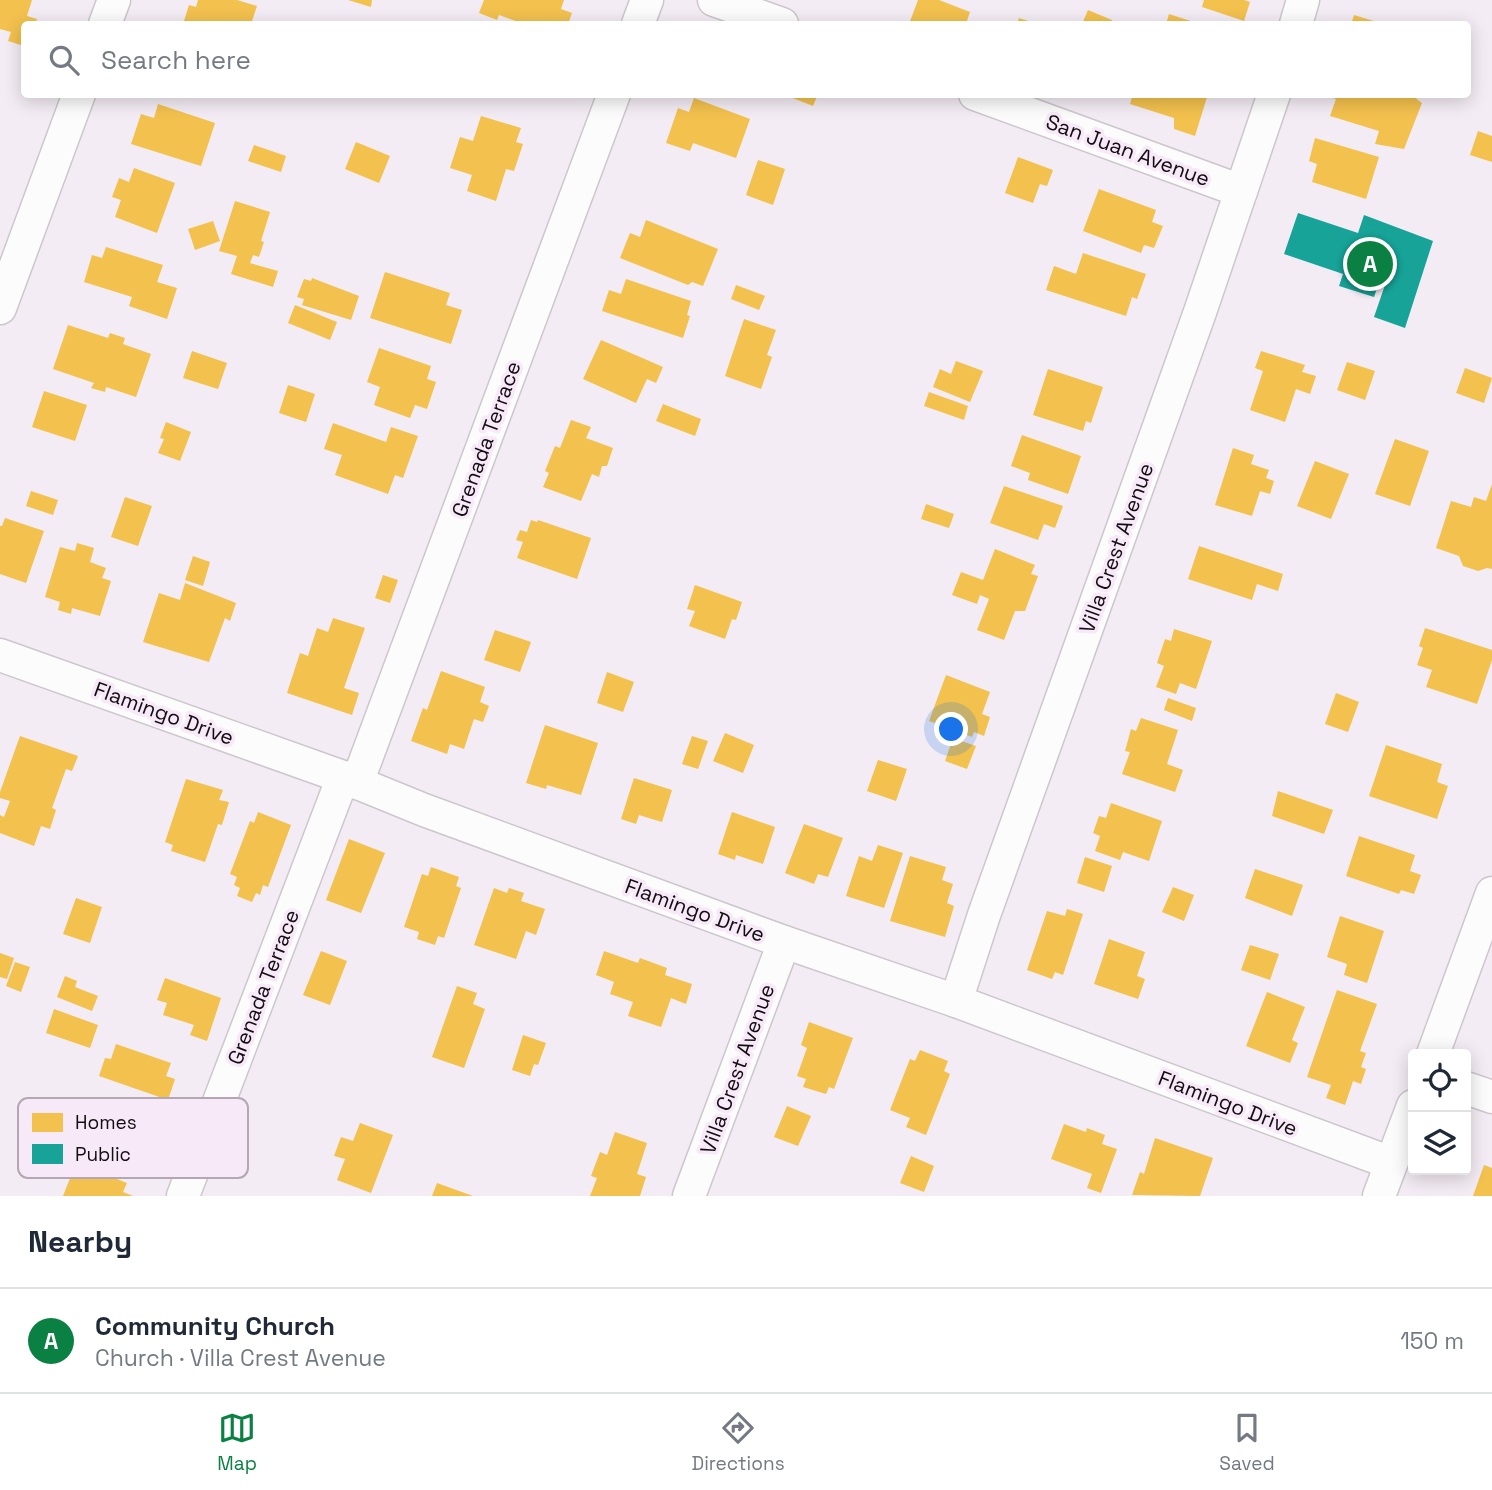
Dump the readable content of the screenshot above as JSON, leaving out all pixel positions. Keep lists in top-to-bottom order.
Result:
{
  "streets": {
    "street": [
      "San Juan Avenue",
      "Grenada Terrace",
      "Villa Crest Avenue",
      "Flamingo Drive"
    ]
  },
  "crossings": [
    ["San Juan Avenue", "Villa Crest Avenue"],
    ["Grenada Terrace", "Flamingo Drive"],
    ["Villa Crest Avenue", "Flamingo Drive"]
  ],
  "legend": ["Homes", "Public"],
  "page": {
    "search": "Search here",
    "pins": "A",
    "heading": "Nearby",
    "list": [
      {
        "mark": "A",
        "name": "Community Church",
        "note": "Church · Villa Crest Avenue",
        "value": "150 m"
      }
    ],
    "nav": ["Map", "Directions", "Saved"]
  }
}
